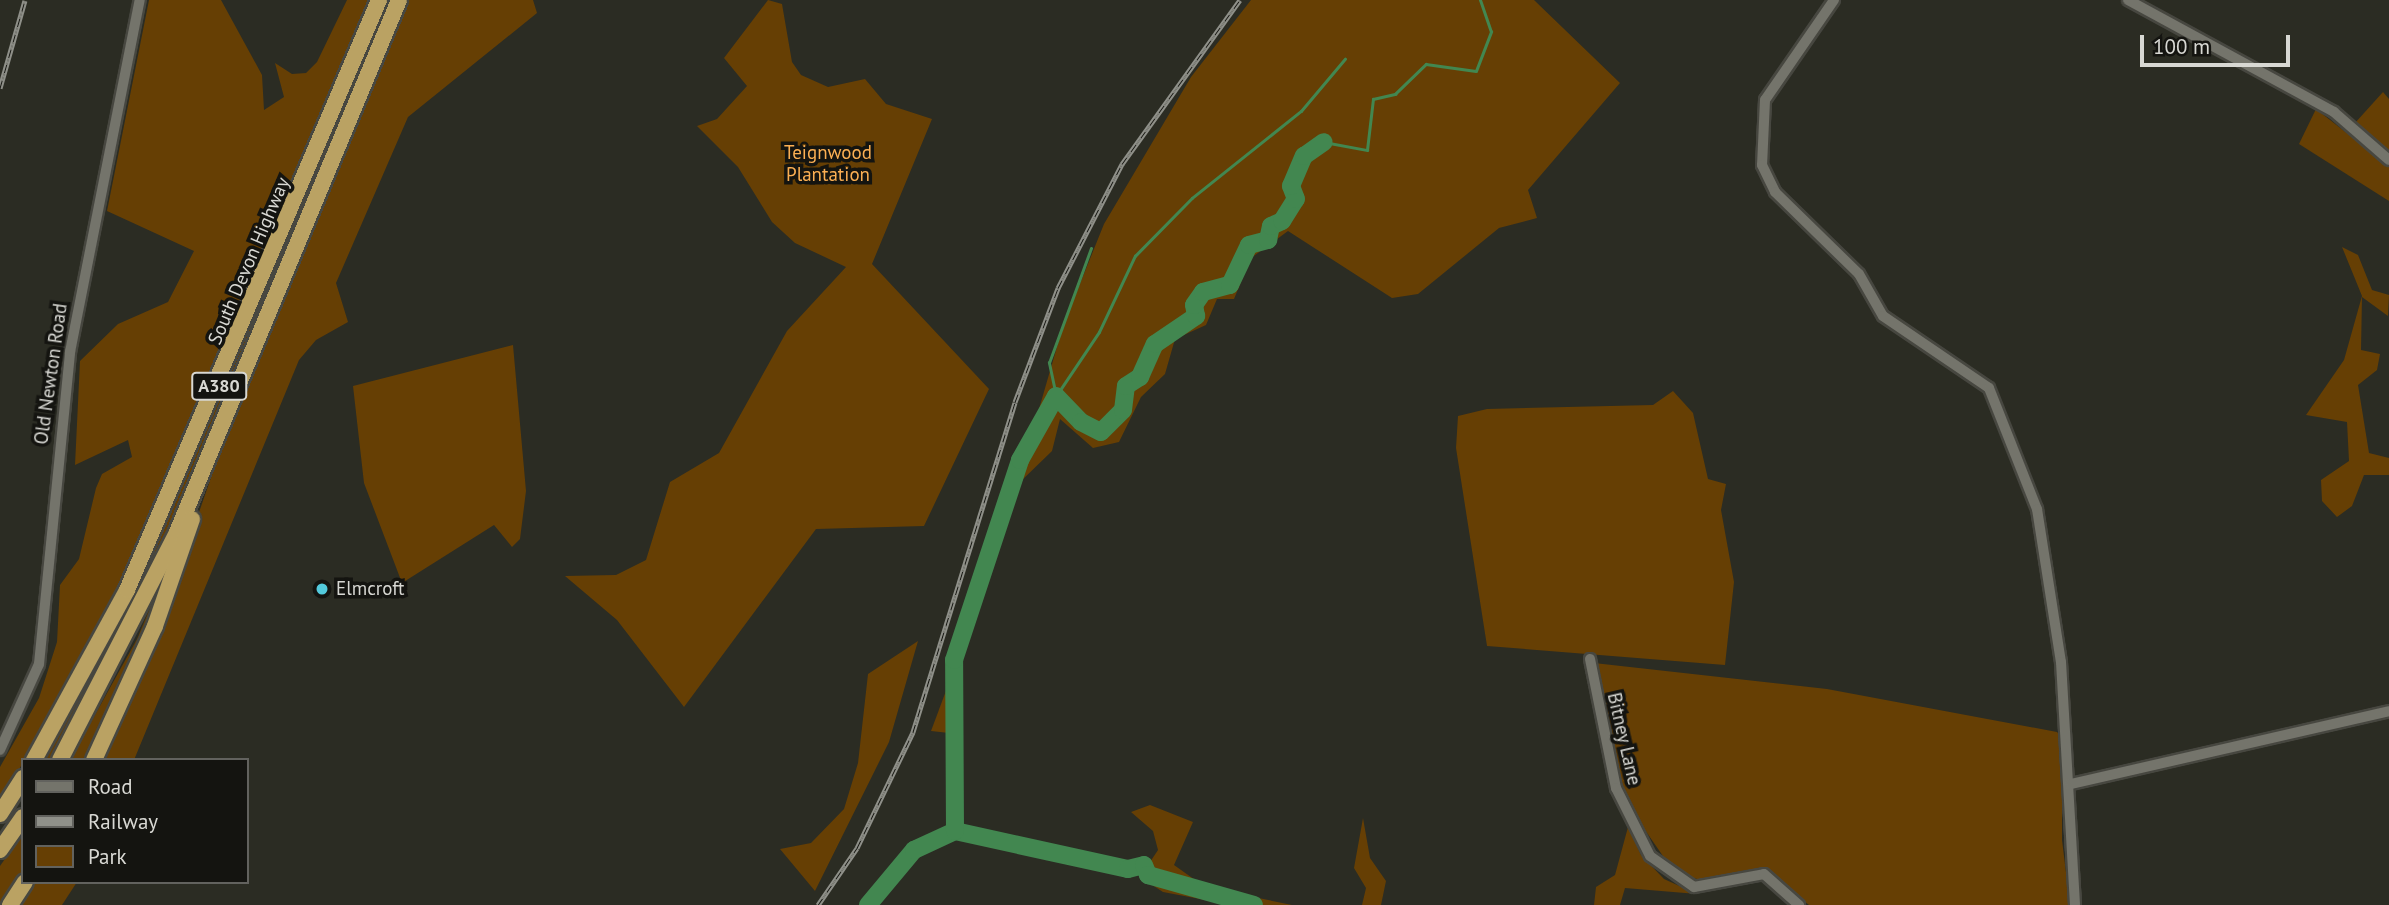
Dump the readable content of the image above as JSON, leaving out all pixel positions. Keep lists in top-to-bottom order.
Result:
{
  "streets": {
    "highway": ["South Devon Highway", "A380"],
    "street": ["Old Newton Road", "Bitney Lane"]
  },
  "crossings": [
    ["South Devon Highway", "A380"]
  ],
  "parks": ["Teignwood Plantation"],
  "places": ["Elmcroft"],
  "legend": ["Road", "Railway", "Park"],
  "scale_bar": "100 m"
}
